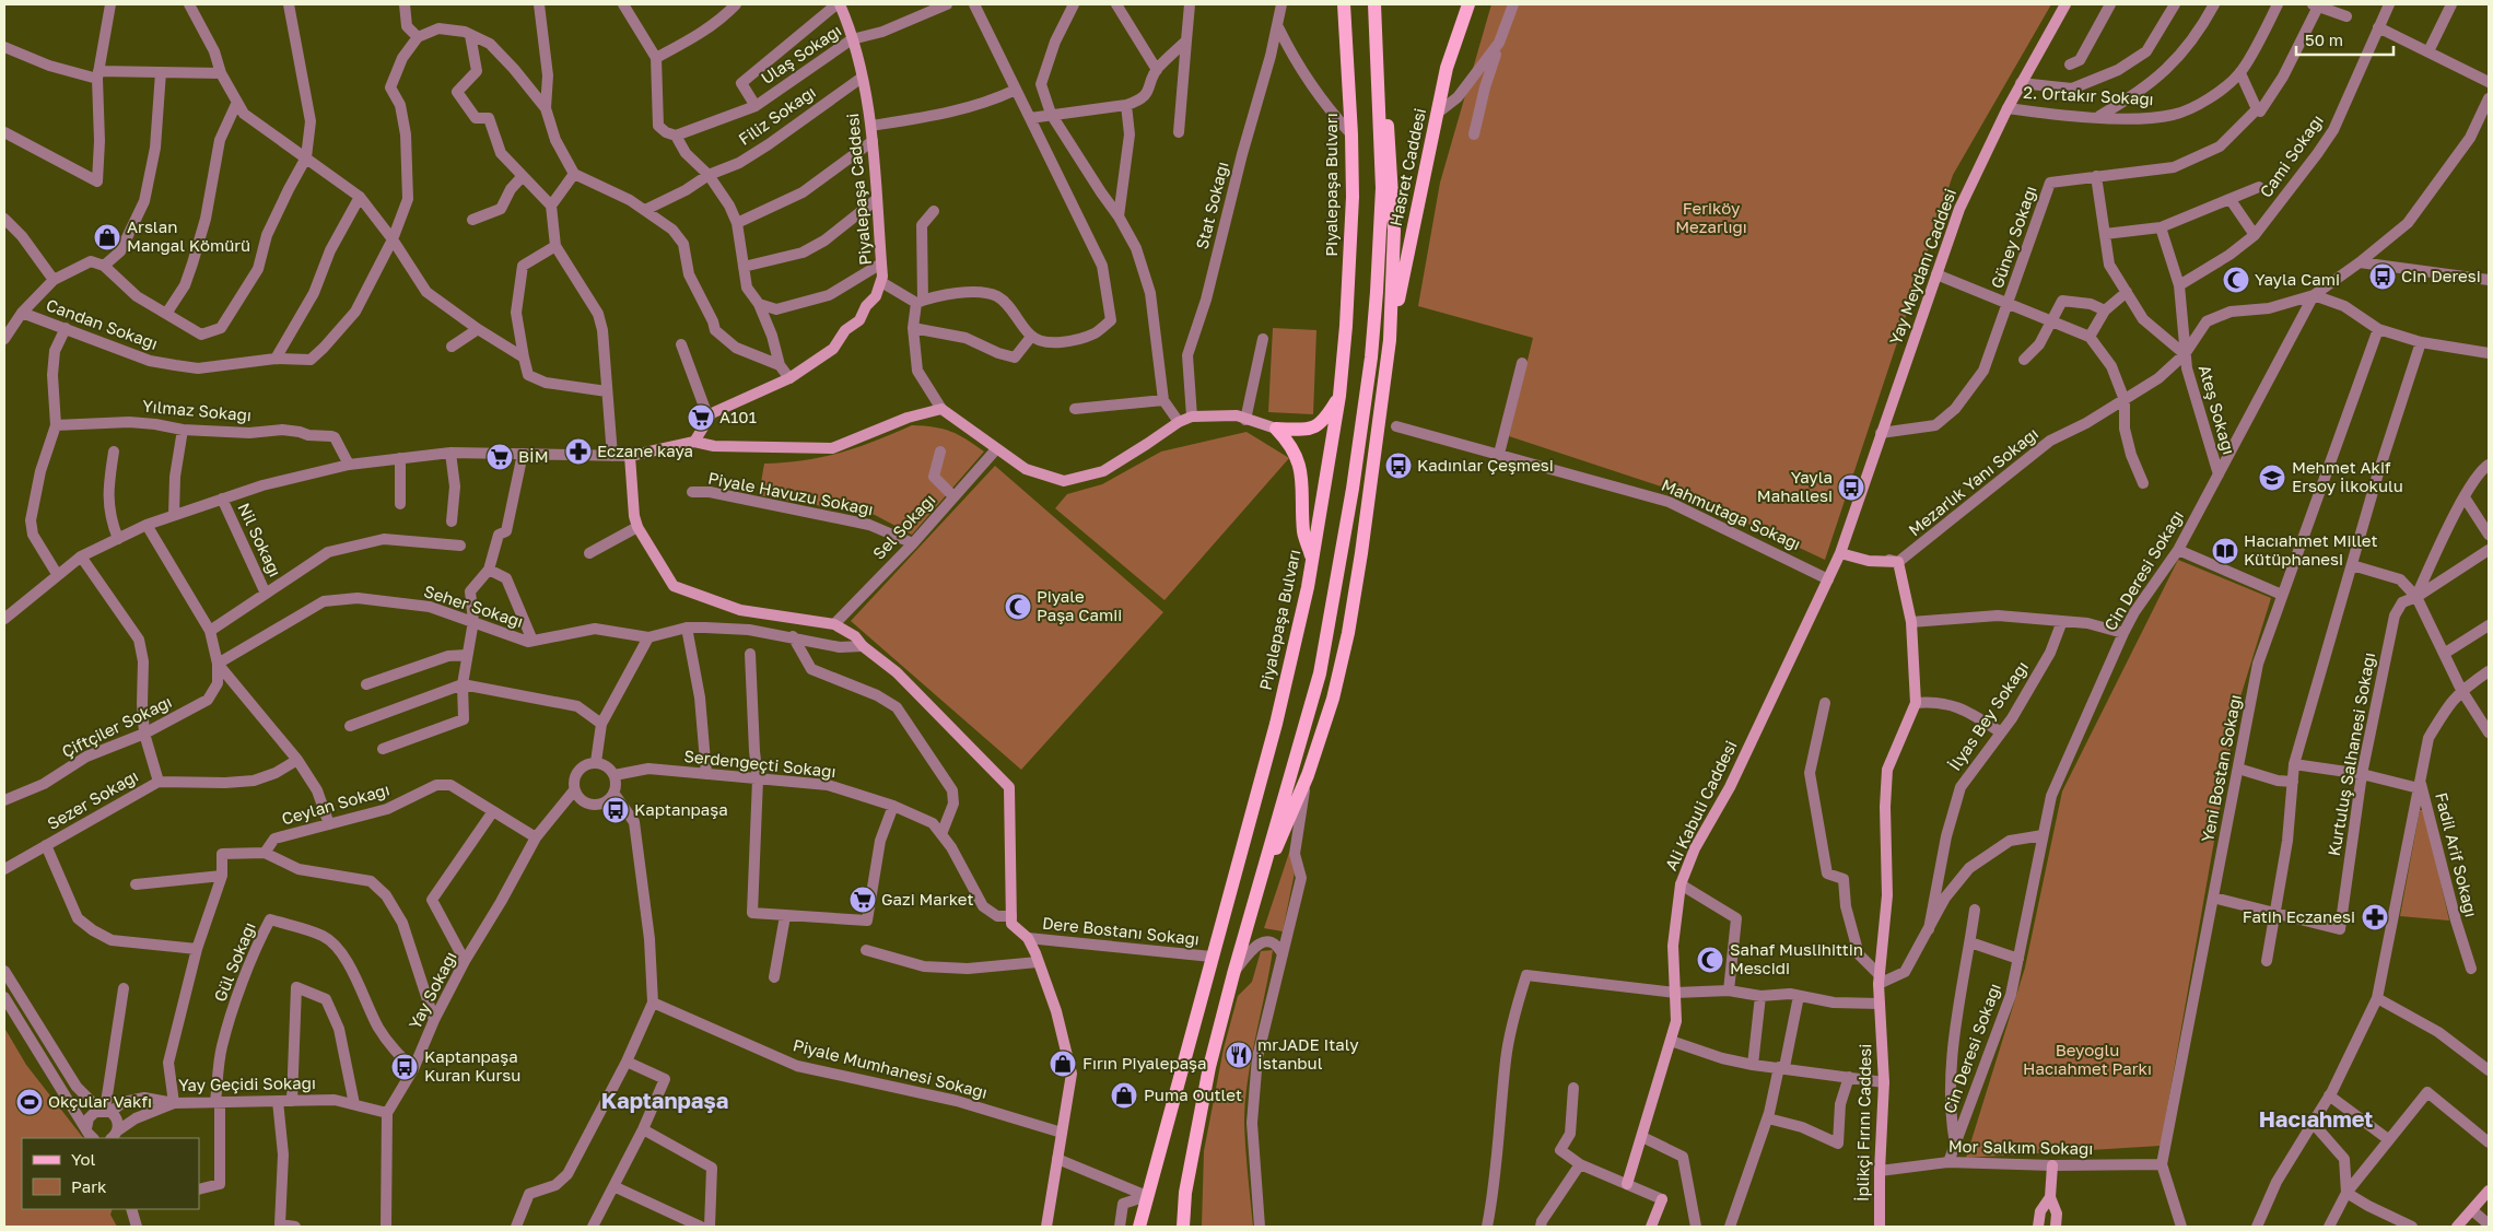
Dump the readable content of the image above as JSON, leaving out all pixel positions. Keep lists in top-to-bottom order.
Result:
{
  "streets": {
    "main road": ["Hasret Caddesi", "Piyalepaşa Bulvarı"],
    "street": [
      "Ulaş Sokağı",
      "2. Ortakır Sokağı",
      "Filiz Sokağı",
      "Cami Sokağı",
      "Piyalepaşa Caddesi",
      "Stat Sokağı",
      "Güney Sokağı",
      "Yay Meydanı Caddesi",
      "Candan Sokağı",
      "Ateş Sokağı",
      "Yılmaz Sokağı",
      "Mezarlık Yanı Sokağı",
      "Piyale Havuzu Sokağı",
      "Mahmutağa Sokağı",
      "Sel Sokağı",
      "Nil Sokağı",
      "Cin Deresi Sokağı",
      "Seher Sokağı",
      "İlyas Bey Sokağı",
      "Çiftçiler Sokağı",
      "Kurtuluş Salhanesi Sokağı",
      "Serdengeçti Sokağı",
      "Yeni Bostan Sokağı",
      "Sezer Sokağı",
      "Ceylan Sokağı",
      "Ali Kabuli Caddesi",
      "Fadil Arif Sokağı",
      "Dere Bostanı Sokağı",
      "Gül Sokağı",
      "Yay Sokağı",
      "Piyale Mumhanesi Sokağı",
      "Yay Geçidi Sokağı",
      "İplikçi Fırını Caddesi",
      "Mor Salkım Sokağı"
    ]
  },
  "crossings": [
    ["Ulaş Sokağı", "Piyalepaşa Caddesi"],
    ["2. Ortakır Sokağı", "Güney Sokağı"],
    ["2. Ortakır Sokağı", "Yay Meydanı Caddesi"],
    ["Filiz Sokağı", "Piyalepaşa Caddesi"],
    ["Piyalepaşa Bulvarı", "Dere Bostanı Sokağı"],
    ["Güney Sokağı", "Yay Meydanı Caddesi"],
    ["Yay Meydanı Caddesi", "Ali Kabuli Caddesi"],
    ["Ateş Sokağı", "Mezarlık Yanı Sokağı"],
    ["Ateş Sokağı", "Cin Deresi Sokağı"],
    ["Mezarlık Yanı Sokağı", "Cin Deresi Sokağı"],
    ["Mezarlık Yanı Sokağı", "İplikçi Fırını Caddesi"],
    ["Piyale Havuzu Sokağı", "Sel Sokağı"],
    ["Mahmutağa Sokağı", "Ali Kabuli Caddesi"],
    ["Cin Deresi Sokağı", "Mor Salkım Sokağı"],
    ["Seher Sokağı", "Çiftçiler Sokağı"],
    ["Serdengeçti Sokağı", "Yay Sokağı"],
    ["Yeni Bostan Sokağı", "Mor Salkım Sokağı"],
    ["Ceylan Sokağı", "Yay Sokağı"],
    ["Gül Sokağı", "Yay Sokağı"],
    ["Gül Sokağı", "Yay Geçidi Sokağı"],
    ["Yay Sokağı", "Yay Geçidi Sokağı"],
    ["İplikçi Fırını Caddesi", "Mor Salkım Sokağı"]
  ],
  "districts": ["Kaptanpaşa", "Hacıahmet"],
  "parks": ["Feriköy Mezarlığı", "Beyoğlu Hacıahmet Parkı"],
  "places": {
    "shop": ["Arslan Mangal Kömürü", "Fırın Piyalepaşa", "Puma Outlet"],
    "bus stop": [
      "Cin Deresi",
      "Kadınlar Çeşmesi",
      "Yayla Mahallesi",
      "Kaptanpaşa",
      "Kaptanpaşa Kuran Kursu"
    ],
    "mosque": ["Yayla Cami", "Piyale Paşa Camii", "Sahaf Muslihittin Mescidi"],
    "supermarket": ["A101", "BİM", "Gazi Market"],
    "pharmacy": ["Eczane kaya", "Fatih Eczanesi"],
    "school or university": ["Mehmet Akif Ersoy İlkokulu"],
    "library": ["Hacıahmet Millet Kütüphanesi"],
    "restaurant": ["mrJADE Italy İstanbul"],
    "sports": ["Okçular Vakfı"]
  },
  "legend": ["Yol", "Park"],
  "scale_bar": "50 m"
}
